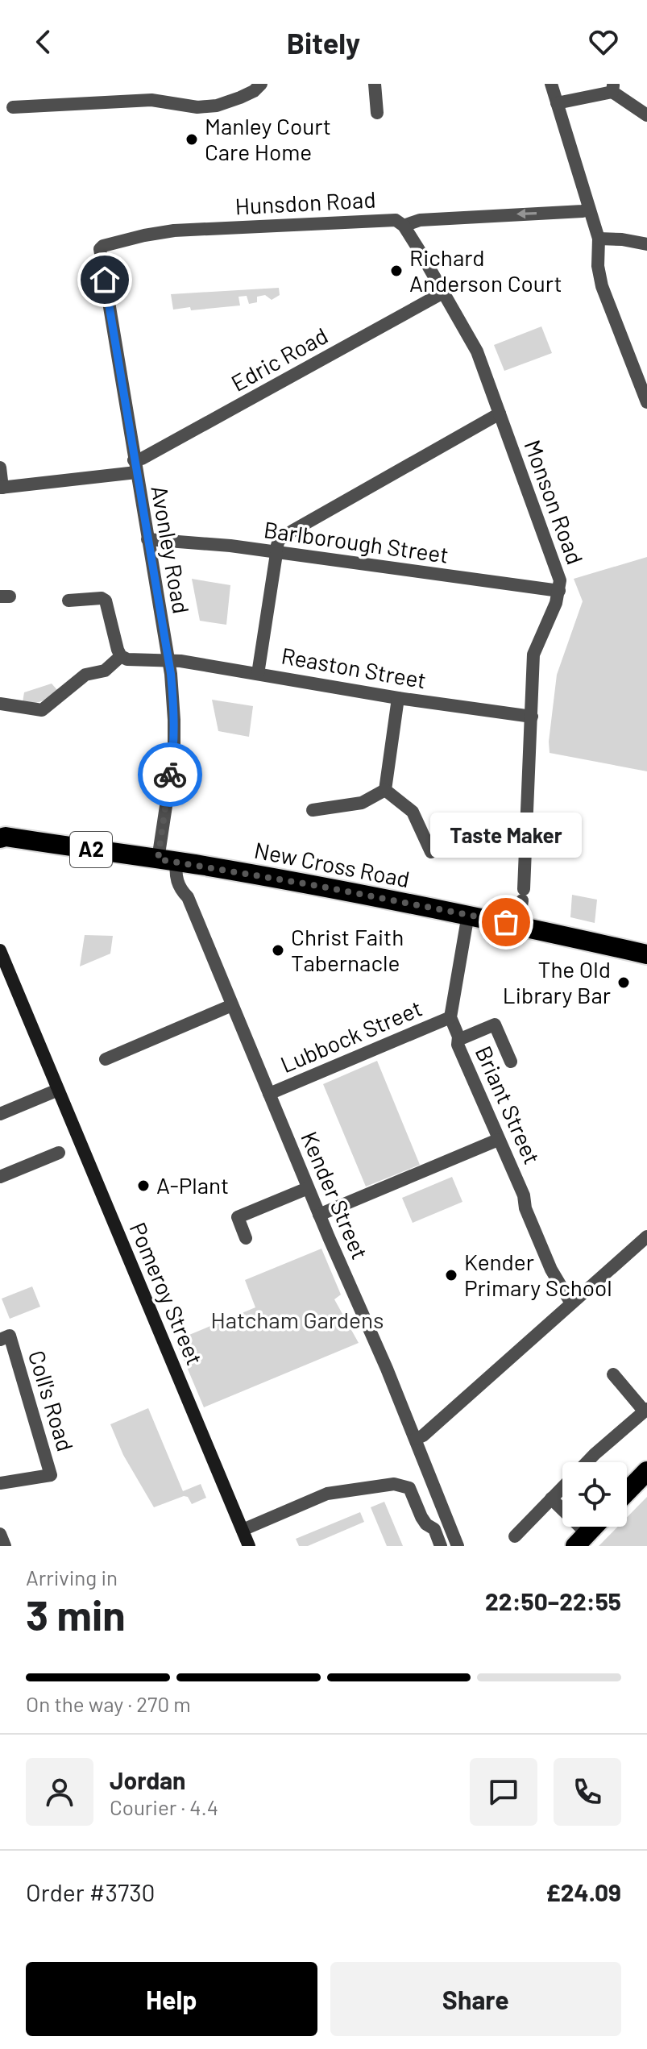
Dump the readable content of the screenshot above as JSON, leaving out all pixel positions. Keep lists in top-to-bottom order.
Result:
{
  "streets": {
    "highway": ["A2", "New Cross Road"],
    "main road": ["Pomeroy Street"],
    "street": [
      "Hunsdon Road",
      "Edric Road",
      "Monson Road",
      "Barlborough Street",
      "Avonley Road",
      "Reaston Street",
      "Lubbock Street",
      "Briant Street",
      "Kender Street",
      "Coll's Road"
    ]
  },
  "crossings": [
    ["Hunsdon Road", "Monson Road"],
    ["Hunsdon Road", "Avonley Road"],
    ["Edric Road", "Monson Road"],
    ["Edric Road", "Avonley Road"],
    ["Monson Road", "Barlborough Street"],
    ["Monson Road", "Reaston Street"],
    ["Monson Road", "New Cross Road"],
    ["Barlborough Street", "Avonley Road"],
    ["Avonley Road", "Reaston Street"],
    ["Avonley Road", "New Cross Road"],
    ["Avonley Road", "Kender Street"],
    ["New Cross Road", "Briant Street"],
    ["New Cross Road", "Kender Street"],
    ["Lubbock Street", "Briant Street"],
    ["Lubbock Street", "Kender Street"]
  ],
  "one_way": ["Hunsdon Road"],
  "parks": ["Hatcham Gardens"],
  "places": [
    "Manley Court Care Home",
    "Richard Anderson Court",
    "Taste Maker",
    "Christ Faith Tabernacle",
    "The Old Library Bar",
    "A-Plant",
    "Kender Primary School"
  ],
  "page": {
    "header": "Bitely",
    "bubble": "Taste Maker",
    "heading": ["3 min", "Arriving in", "22:50–22:55"],
    "panel": [
      "Jordan",
      "Courier · 4.4",
      "Order #3730",
      "£24.09"
    ],
    "bar": "On the way · 270 m",
    "buttons": ["Help", "Share"]
  }
}
